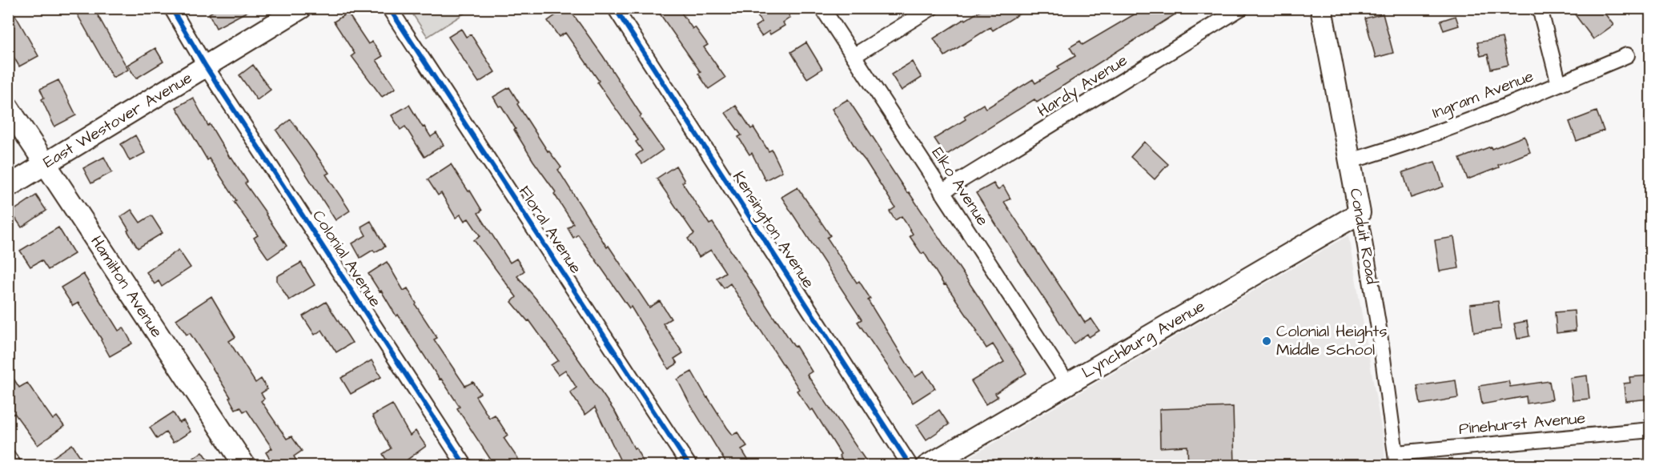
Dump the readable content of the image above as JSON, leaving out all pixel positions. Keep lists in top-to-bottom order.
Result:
{
  "streets": {
    "street": [
      "Hardy Avenue",
      "Ingram Avenue",
      "East Westover Avenue",
      "Elko Avenue",
      "Floral Avenue",
      "Kensington Avenue",
      "Conduit Road",
      "Colonial Avenue",
      "Hamilton Avenue",
      "Lynchburg Avenue",
      "Pinehurst Avenue"
    ]
  },
  "crossings": [
    ["Hardy Avenue", "Elko Avenue"],
    ["Ingram Avenue", "Conduit Road"],
    ["East Westover Avenue", "Colonial Avenue"],
    ["East Westover Avenue", "Hamilton Avenue"],
    ["Elko Avenue", "Lynchburg Avenue"],
    ["Conduit Road", "Lynchburg Avenue"],
    ["Conduit Road", "Pinehurst Avenue"]
  ],
  "places": ["Colonial Heights Middle School"]
}
